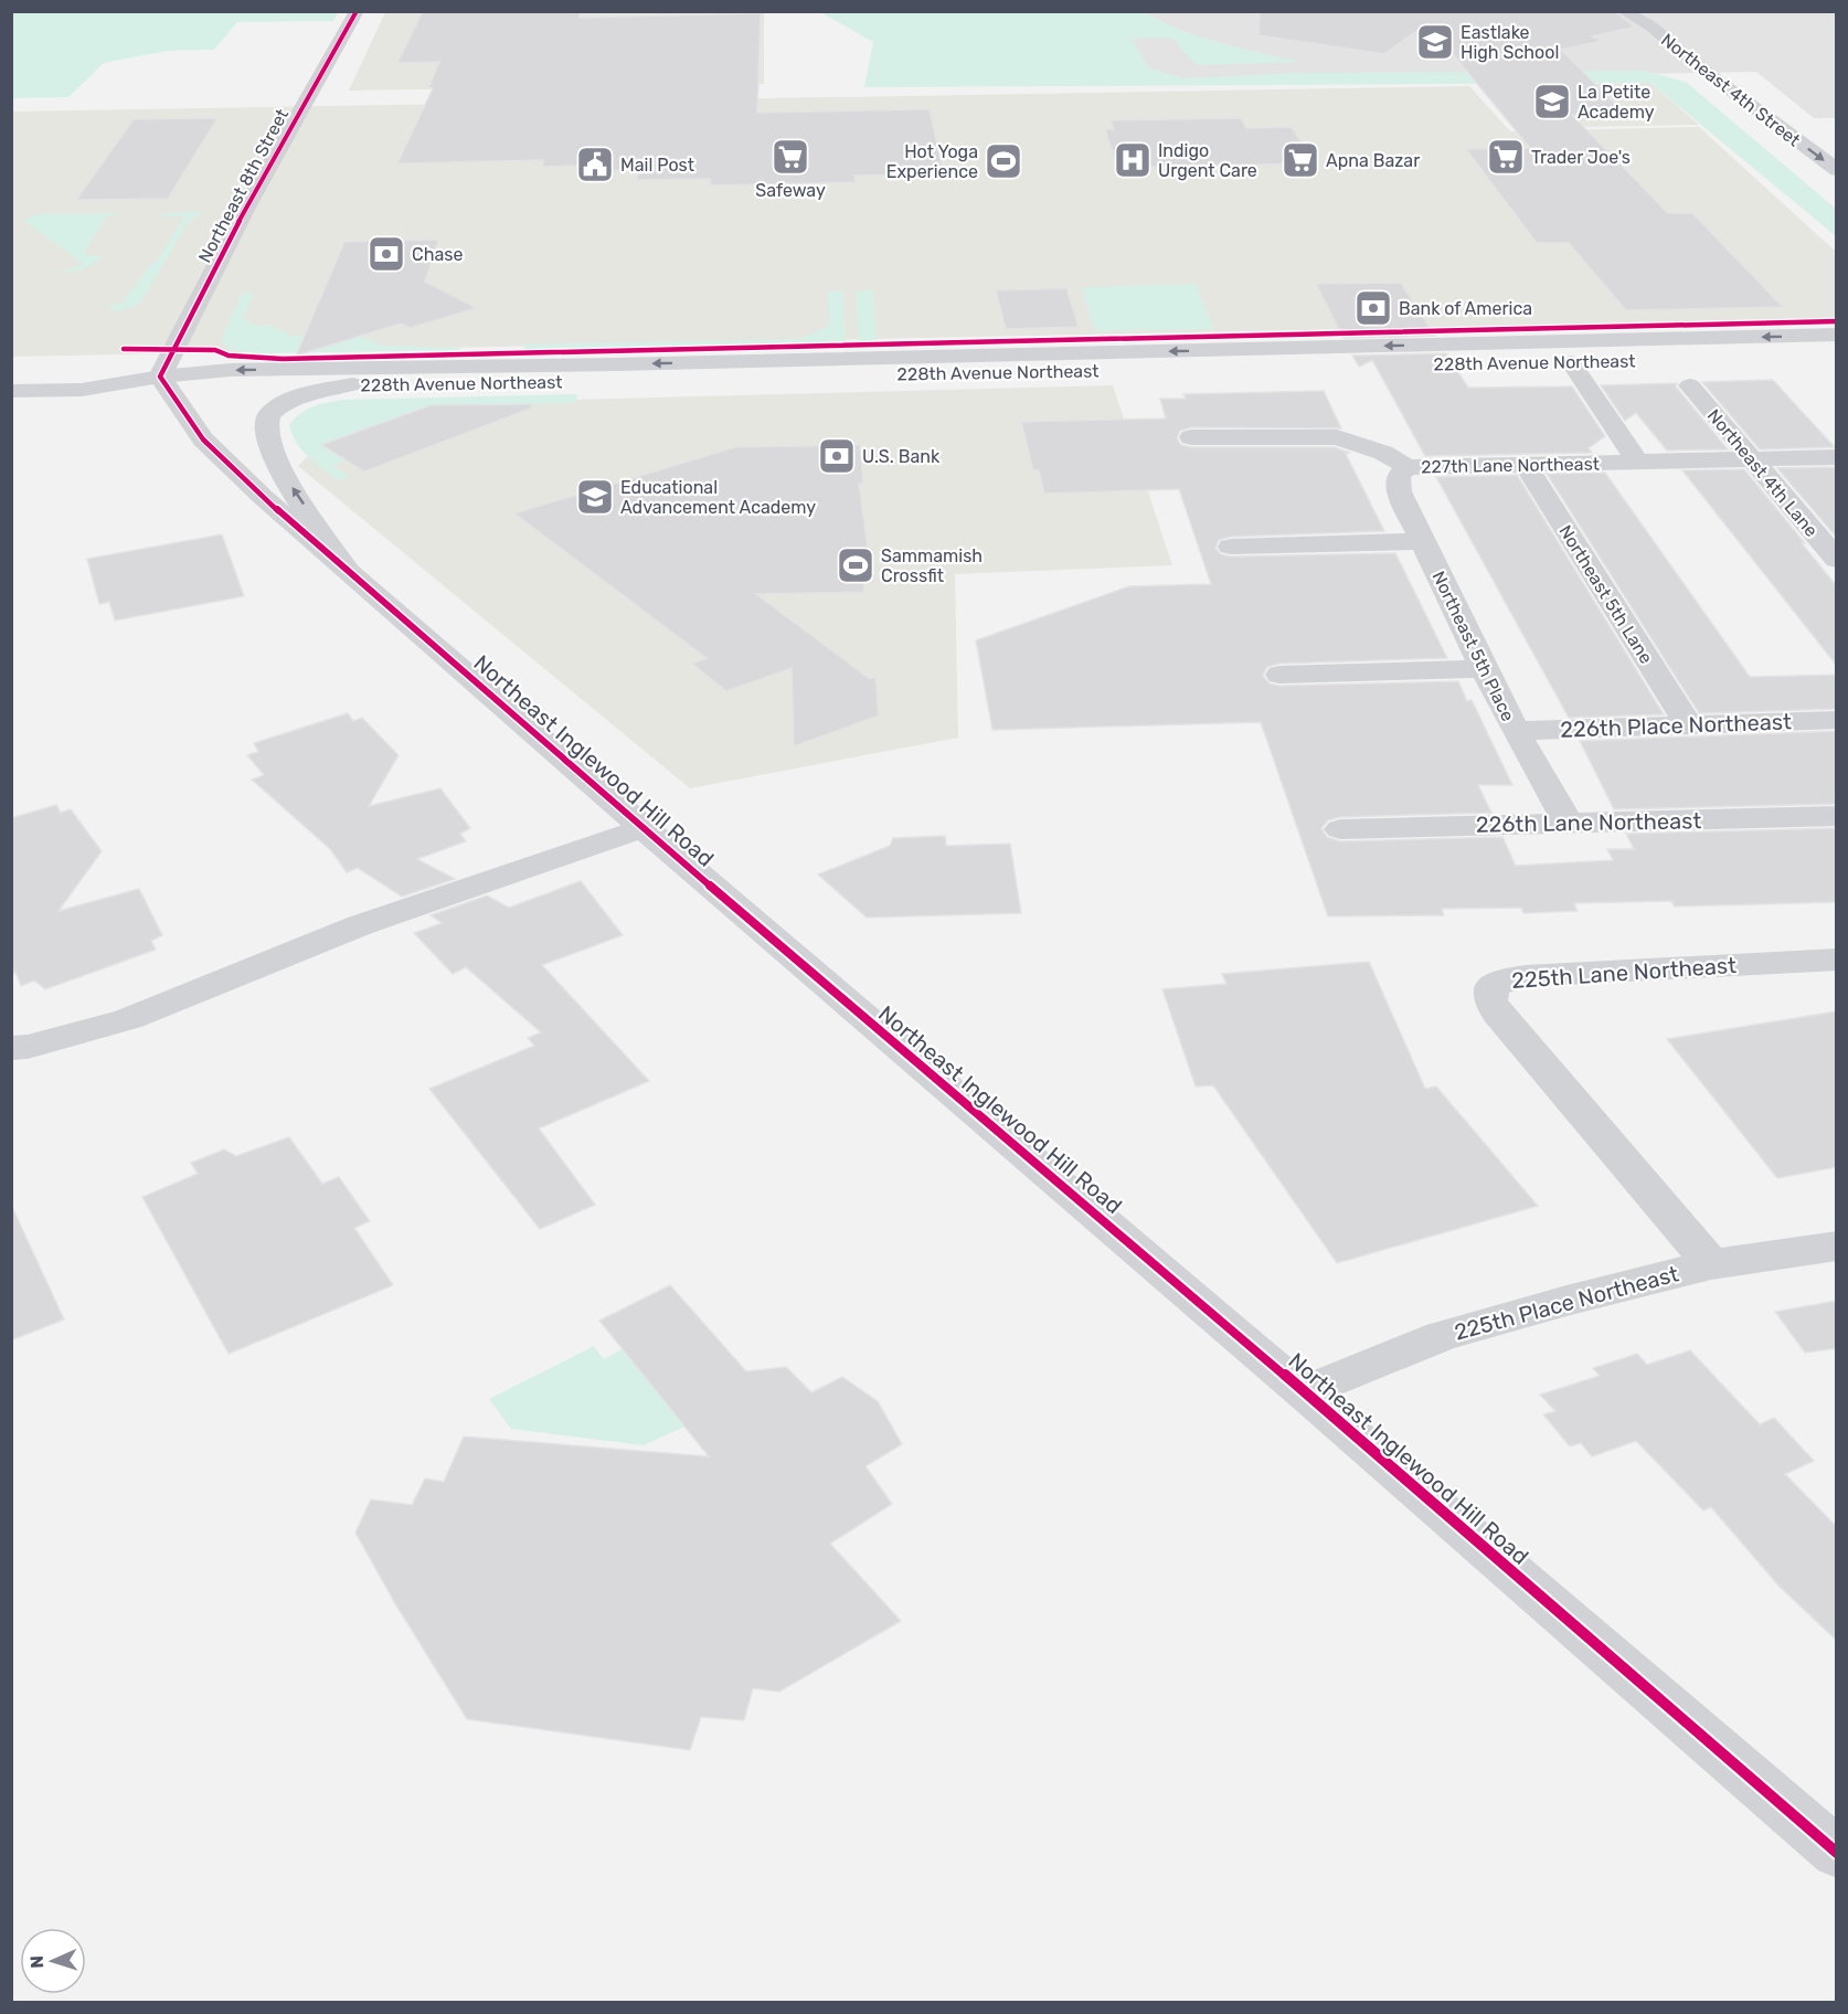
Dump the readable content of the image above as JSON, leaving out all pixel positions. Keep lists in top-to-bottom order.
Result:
{
  "streets": {
    "main road": ["228th Avenue Northeast"],
    "street": [
      "Northeast 4th Street",
      "Northeast 8th Street",
      "227th Lane Northeast",
      "Northeast 4th Lane",
      "Northeast 5th Lane",
      "Northeast 5th Place",
      "226th Place Northeast",
      "Northeast Inglewood Hill Road",
      "226th Lane Northeast",
      "225th Lane Northeast",
      "225th Place Northeast"
    ]
  },
  "crossings": [
    ["Northeast 8th Street", "228th Avenue Northeast"],
    ["Northeast 8th Street", "Northeast Inglewood Hill Road"],
    ["228th Avenue Northeast", "Northeast Inglewood Hill Road"],
    ["227th Lane Northeast", "Northeast 4th Lane"],
    ["227th Lane Northeast", "Northeast 5th Lane"],
    ["227th Lane Northeast", "Northeast 5th Place"],
    ["Northeast 5th Lane", "226th Place Northeast"],
    ["Northeast 5th Place", "226th Place Northeast"],
    ["Northeast 5th Place", "226th Lane Northeast"],
    ["Northeast Inglewood Hill Road", "225th Place Northeast"],
    ["225th Lane Northeast", "225th Place Northeast"]
  ],
  "one_way": ["Northeast 4th Street"],
  "places": {
    "school or university": ["Eastlake High School", "La Petite Academy", "Educational Advancement Academy"],
    "supermarket": ["Safeway", "Trader Joe's", "Apna Bazar"],
    "hospital": ["Indigo Urgent Care"],
    "sports": ["Hot Yoga Experience", "Sammamish Crossfit"],
    "public building": ["Mail Post"],
    "bank": ["Chase", "Bank of America", "U.S. Bank"]
  },
  "north": "left"
}
